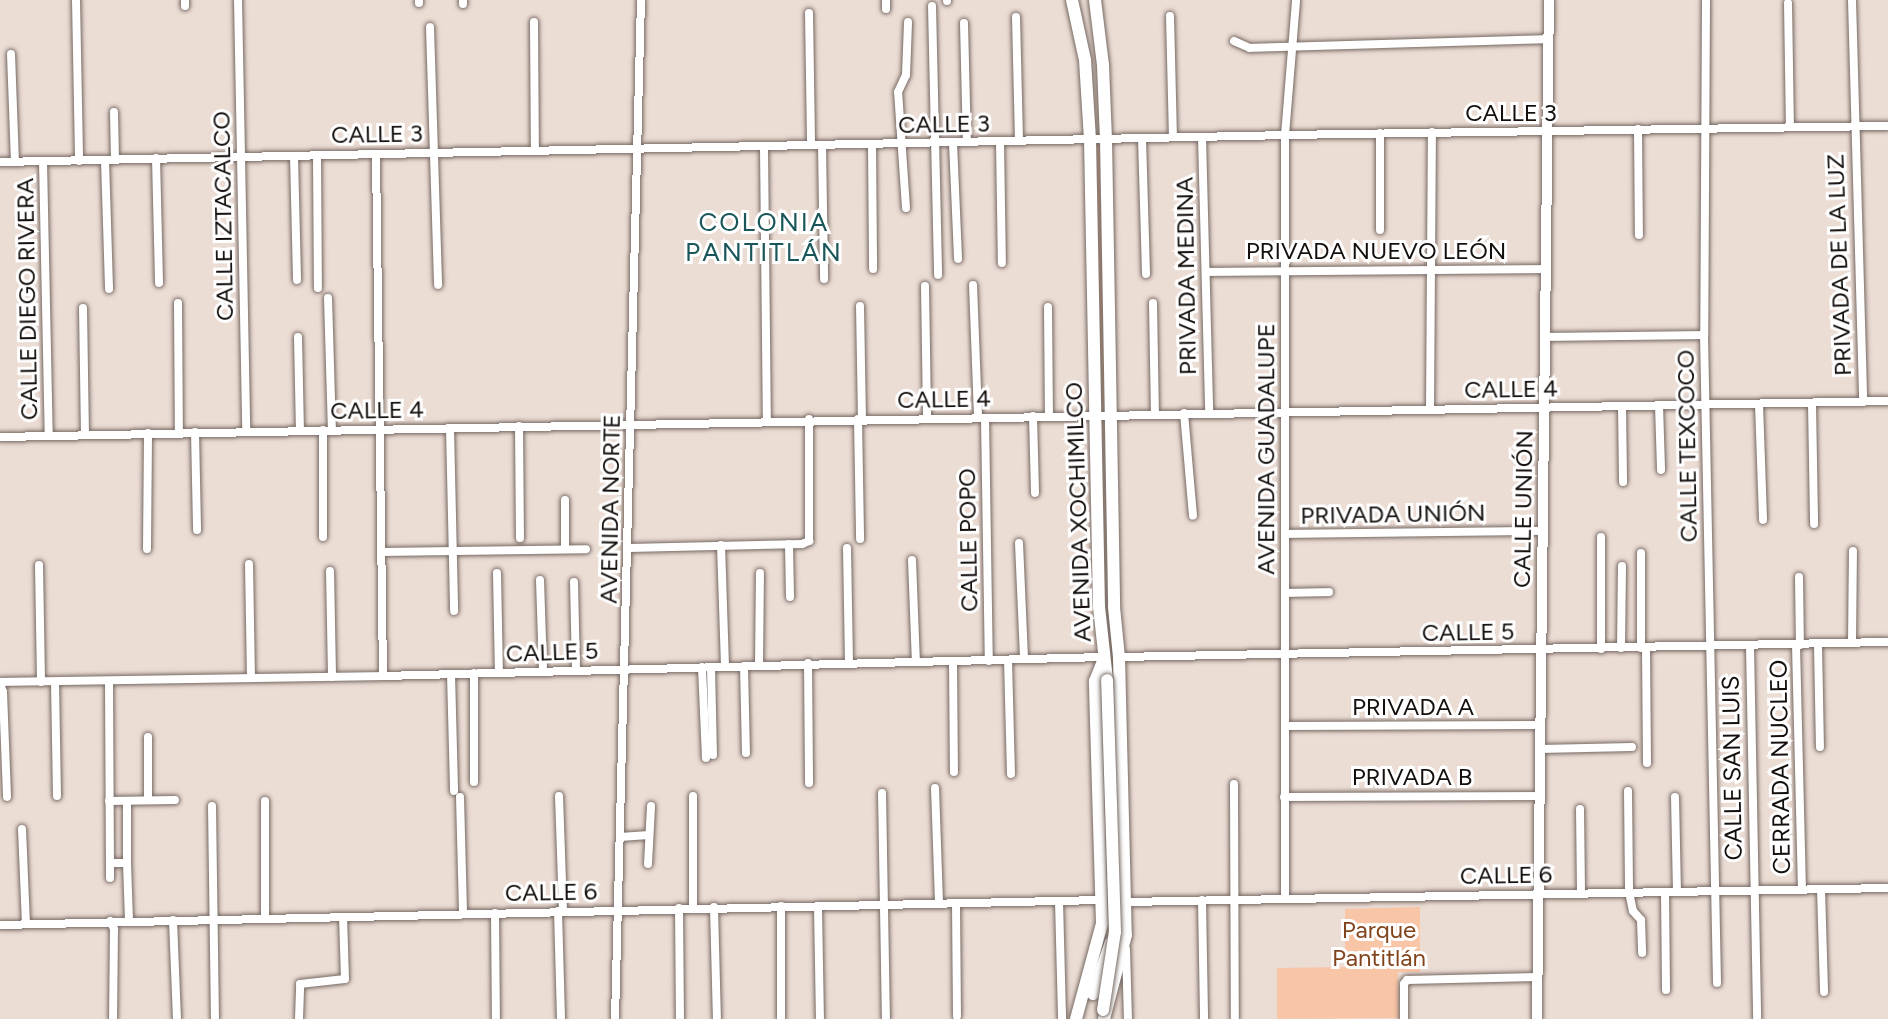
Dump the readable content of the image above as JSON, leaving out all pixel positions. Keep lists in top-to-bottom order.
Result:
{
  "streets": {
    "main road": ["AVENIDA XOCHIMILCO"],
    "street": [
      "CALLE 3",
      "CALLE IZTACALCO",
      "PRIVADA NUEVO LEÓN",
      "PRIVADA DE LA LUZ",
      "PRIVADA MEDINA",
      "CALLE DIEGO RIVERA",
      "CALLE 4",
      "CALLE TEXCOCO",
      "AVENIDA GUADALUPE",
      "AVENIDA NORTE",
      "CALLE UNIÓN",
      "PRIVADA UNIÓN",
      "CALLE POPO",
      "CALLE 5",
      "PRIVADA A",
      "CERRADA NUCLEO",
      "CALLE SAN LUIS",
      "PRIVADA B",
      "CALLE 6"
    ]
  },
  "crossings": [
    ["CALLE 3", "CALLE IZTACALCO"],
    ["CALLE 3", "PRIVADA DE LA LUZ"],
    ["CALLE 3", "PRIVADA MEDINA"],
    ["CALLE 3", "CALLE DIEGO RIVERA"],
    ["CALLE 3", "CALLE TEXCOCO"],
    ["CALLE 3", "AVENIDA GUADALUPE"],
    ["CALLE 3", "AVENIDA NORTE"],
    ["CALLE 3", "CALLE UNIÓN"],
    ["CALLE 3", "AVENIDA XOCHIMILCO"],
    ["CALLE IZTACALCO", "CALLE 4"],
    ["PRIVADA NUEVO LEÓN", "PRIVADA MEDINA"],
    ["PRIVADA NUEVO LEÓN", "AVENIDA GUADALUPE"],
    ["PRIVADA NUEVO LEÓN", "CALLE UNIÓN"],
    ["PRIVADA DE LA LUZ", "CALLE 4"],
    ["PRIVADA MEDINA", "CALLE 4"],
    ["CALLE DIEGO RIVERA", "CALLE 4"],
    ["CALLE 4", "CALLE TEXCOCO"],
    ["CALLE 4", "AVENIDA GUADALUPE"],
    ["CALLE 4", "AVENIDA NORTE"],
    ["CALLE 4", "CALLE UNIÓN"],
    ["CALLE 4", "AVENIDA XOCHIMILCO"],
    ["CALLE 4", "CALLE POPO"],
    ["CALLE TEXCOCO", "CALLE 5"],
    ["CALLE TEXCOCO", "CALLE 6"],
    ["AVENIDA GUADALUPE", "PRIVADA UNIÓN"],
    ["AVENIDA GUADALUPE", "CALLE 5"],
    ["AVENIDA GUADALUPE", "PRIVADA A"],
    ["AVENIDA GUADALUPE", "PRIVADA B"],
    ["AVENIDA GUADALUPE", "CALLE 6"],
    ["AVENIDA NORTE", "CALLE 5"],
    ["AVENIDA NORTE", "CALLE 6"],
    ["CALLE UNIÓN", "PRIVADA UNIÓN"],
    ["CALLE UNIÓN", "CALLE 5"],
    ["CALLE UNIÓN", "PRIVADA A"],
    ["CALLE UNIÓN", "PRIVADA B"],
    ["CALLE UNIÓN", "CALLE 6"],
    ["AVENIDA XOCHIMILCO", "CALLE 5"],
    ["AVENIDA XOCHIMILCO", "CALLE 6"],
    ["CALLE POPO", "CALLE 5"],
    ["CALLE 5", "CERRADA NUCLEO"],
    ["CALLE 5", "CALLE SAN LUIS"],
    ["CERRADA NUCLEO", "CALLE 6"],
    ["CALLE SAN LUIS", "CALLE 6"]
  ],
  "districts": ["COLONIA PANTITLÁN"],
  "parks": ["Parque Pantitlán"]
}
